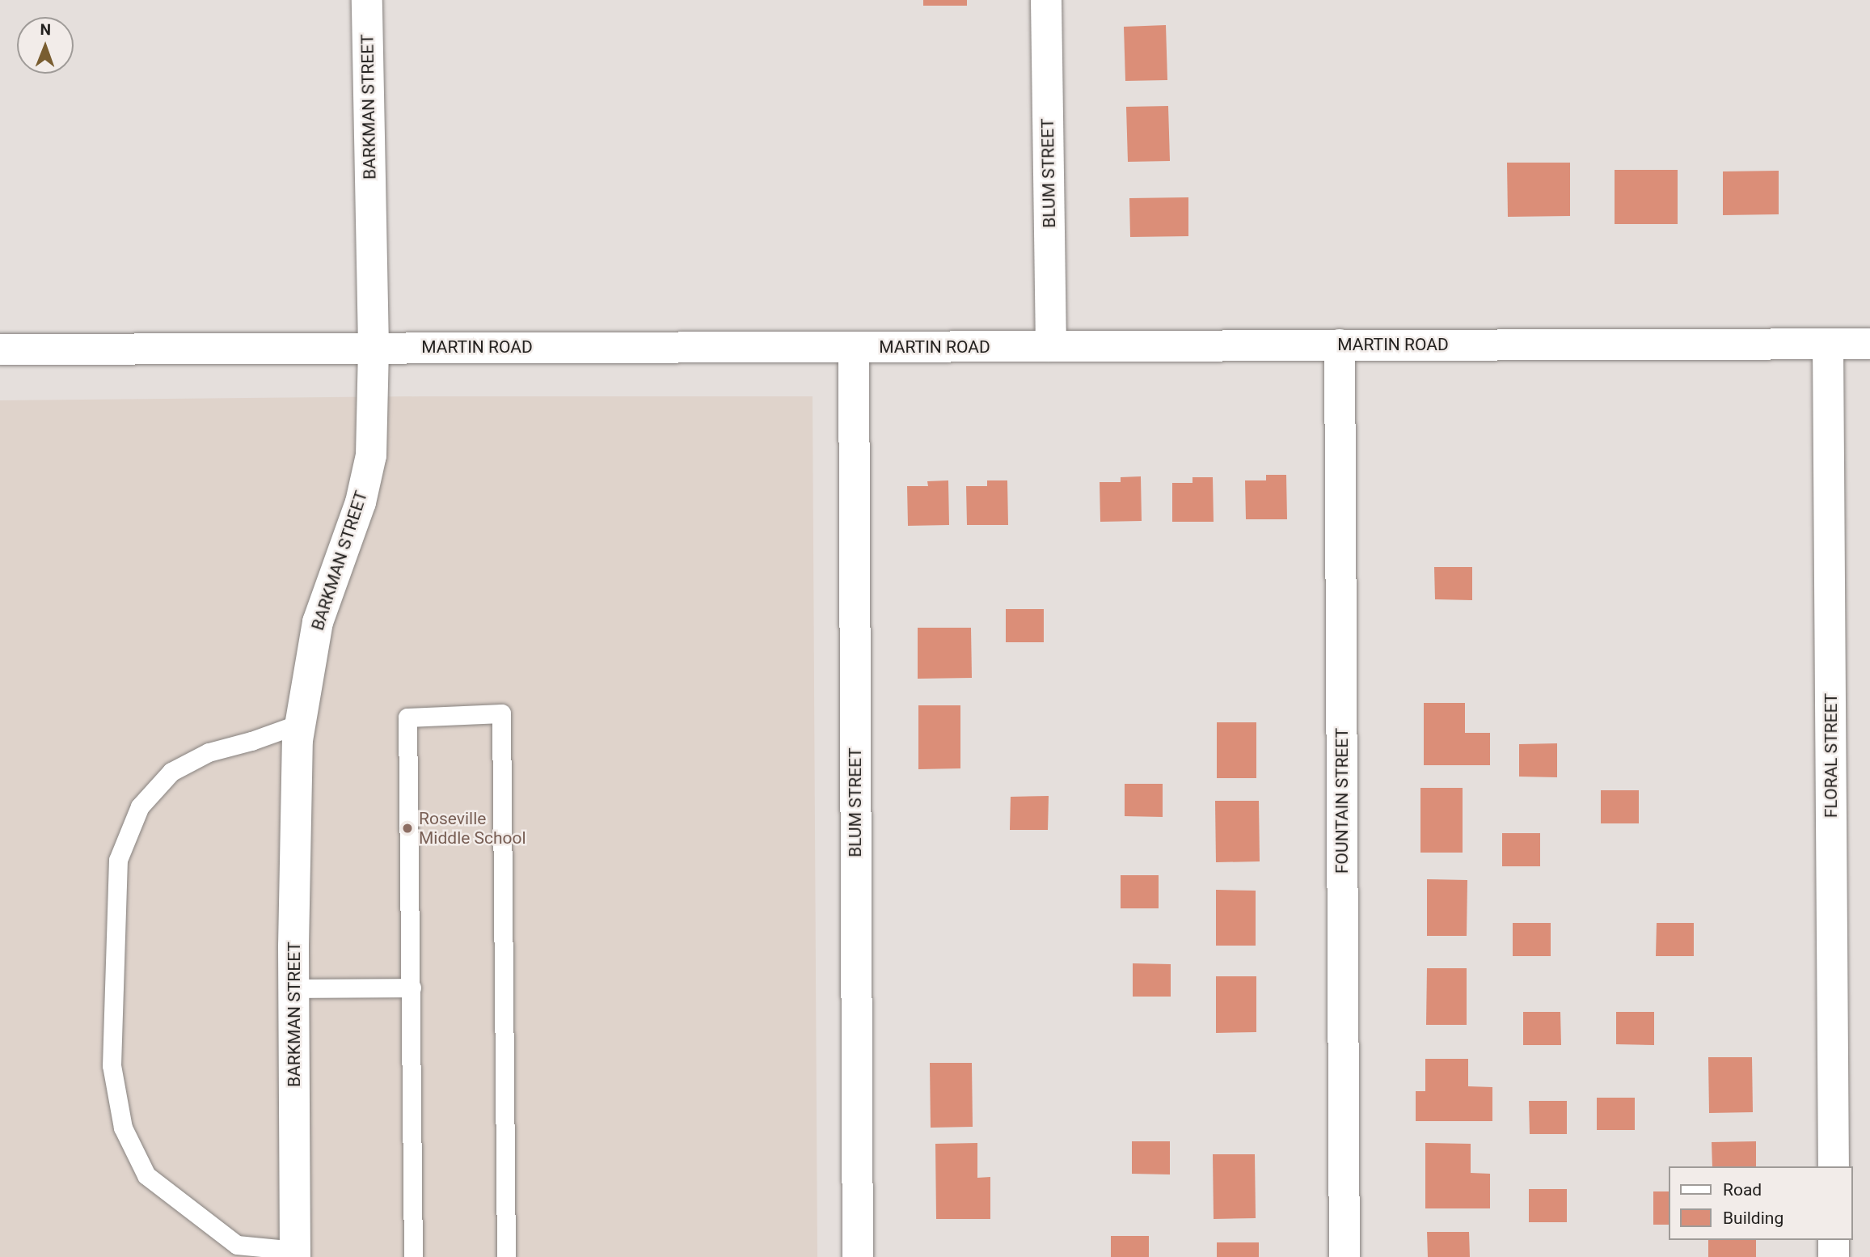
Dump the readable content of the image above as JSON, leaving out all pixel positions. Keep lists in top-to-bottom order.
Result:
{
  "streets": {
    "street": [
      "BARKMAN STREET",
      "BLUM STREET",
      "MARTIN ROAD",
      "FLORAL STREET",
      "FOUNTAIN STREET"
    ]
  },
  "crossings": [
    ["BARKMAN STREET", "MARTIN ROAD"],
    ["BLUM STREET", "MARTIN ROAD"],
    ["MARTIN ROAD", "FLORAL STREET"],
    ["MARTIN ROAD", "FOUNTAIN STREET"]
  ],
  "places": ["Roseville Middle School"],
  "legend": ["Road", "Building"],
  "north": "top"
}
